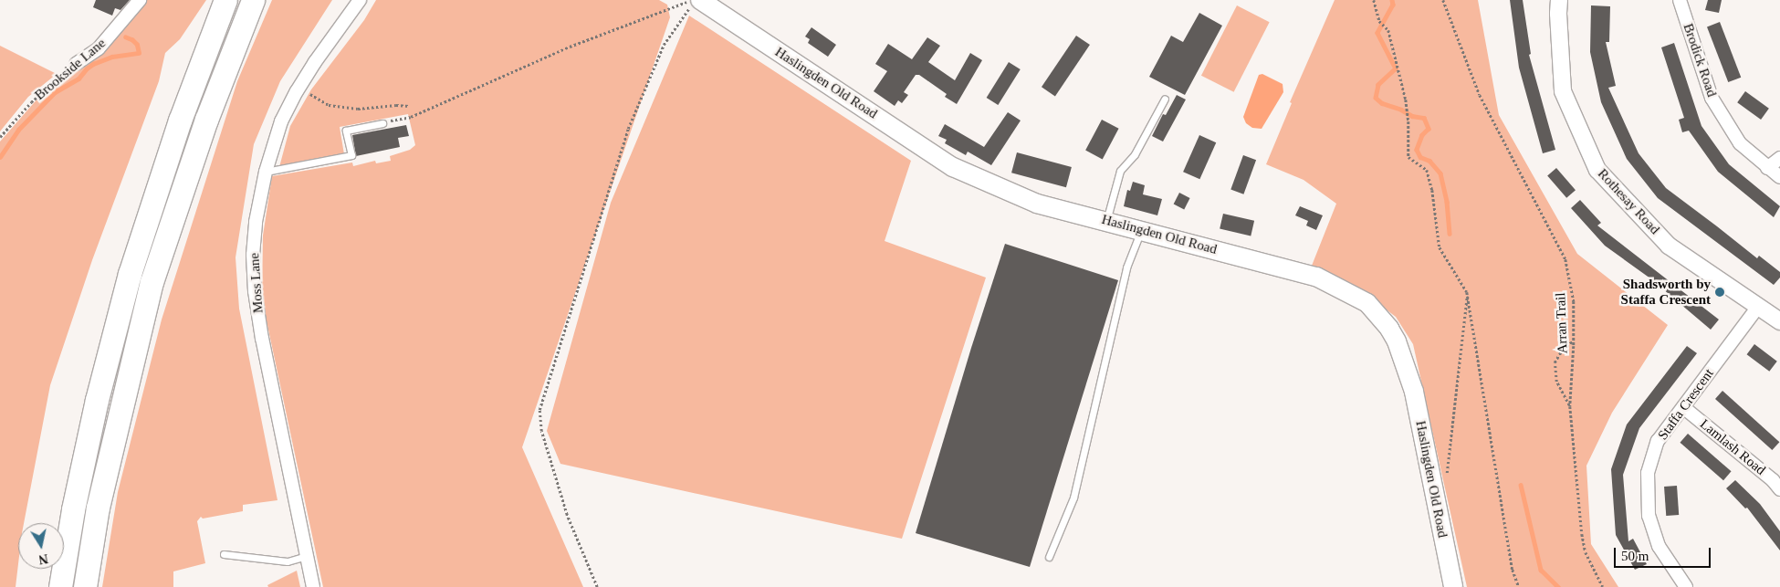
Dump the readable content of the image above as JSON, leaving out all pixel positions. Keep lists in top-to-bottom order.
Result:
{
  "streets": {
    "main road": ["Haslingden Old Road"],
    "street": [
      "Brodick Road",
      "Brookside Lane",
      "Rothesay Road",
      "Moss Lane",
      "Staffa Crescent",
      "Lamlash Road"
    ],
    "path": ["Arran Trail"]
  },
  "crossings": [
    ["Rothesay Road", "Staffa Crescent"],
    ["Staffa Crescent", "Lamlash Road"]
  ],
  "places": ["Shadsworth by Staffa Crescent"],
  "scale_bar": "50 m",
  "north": "bottom"
}
